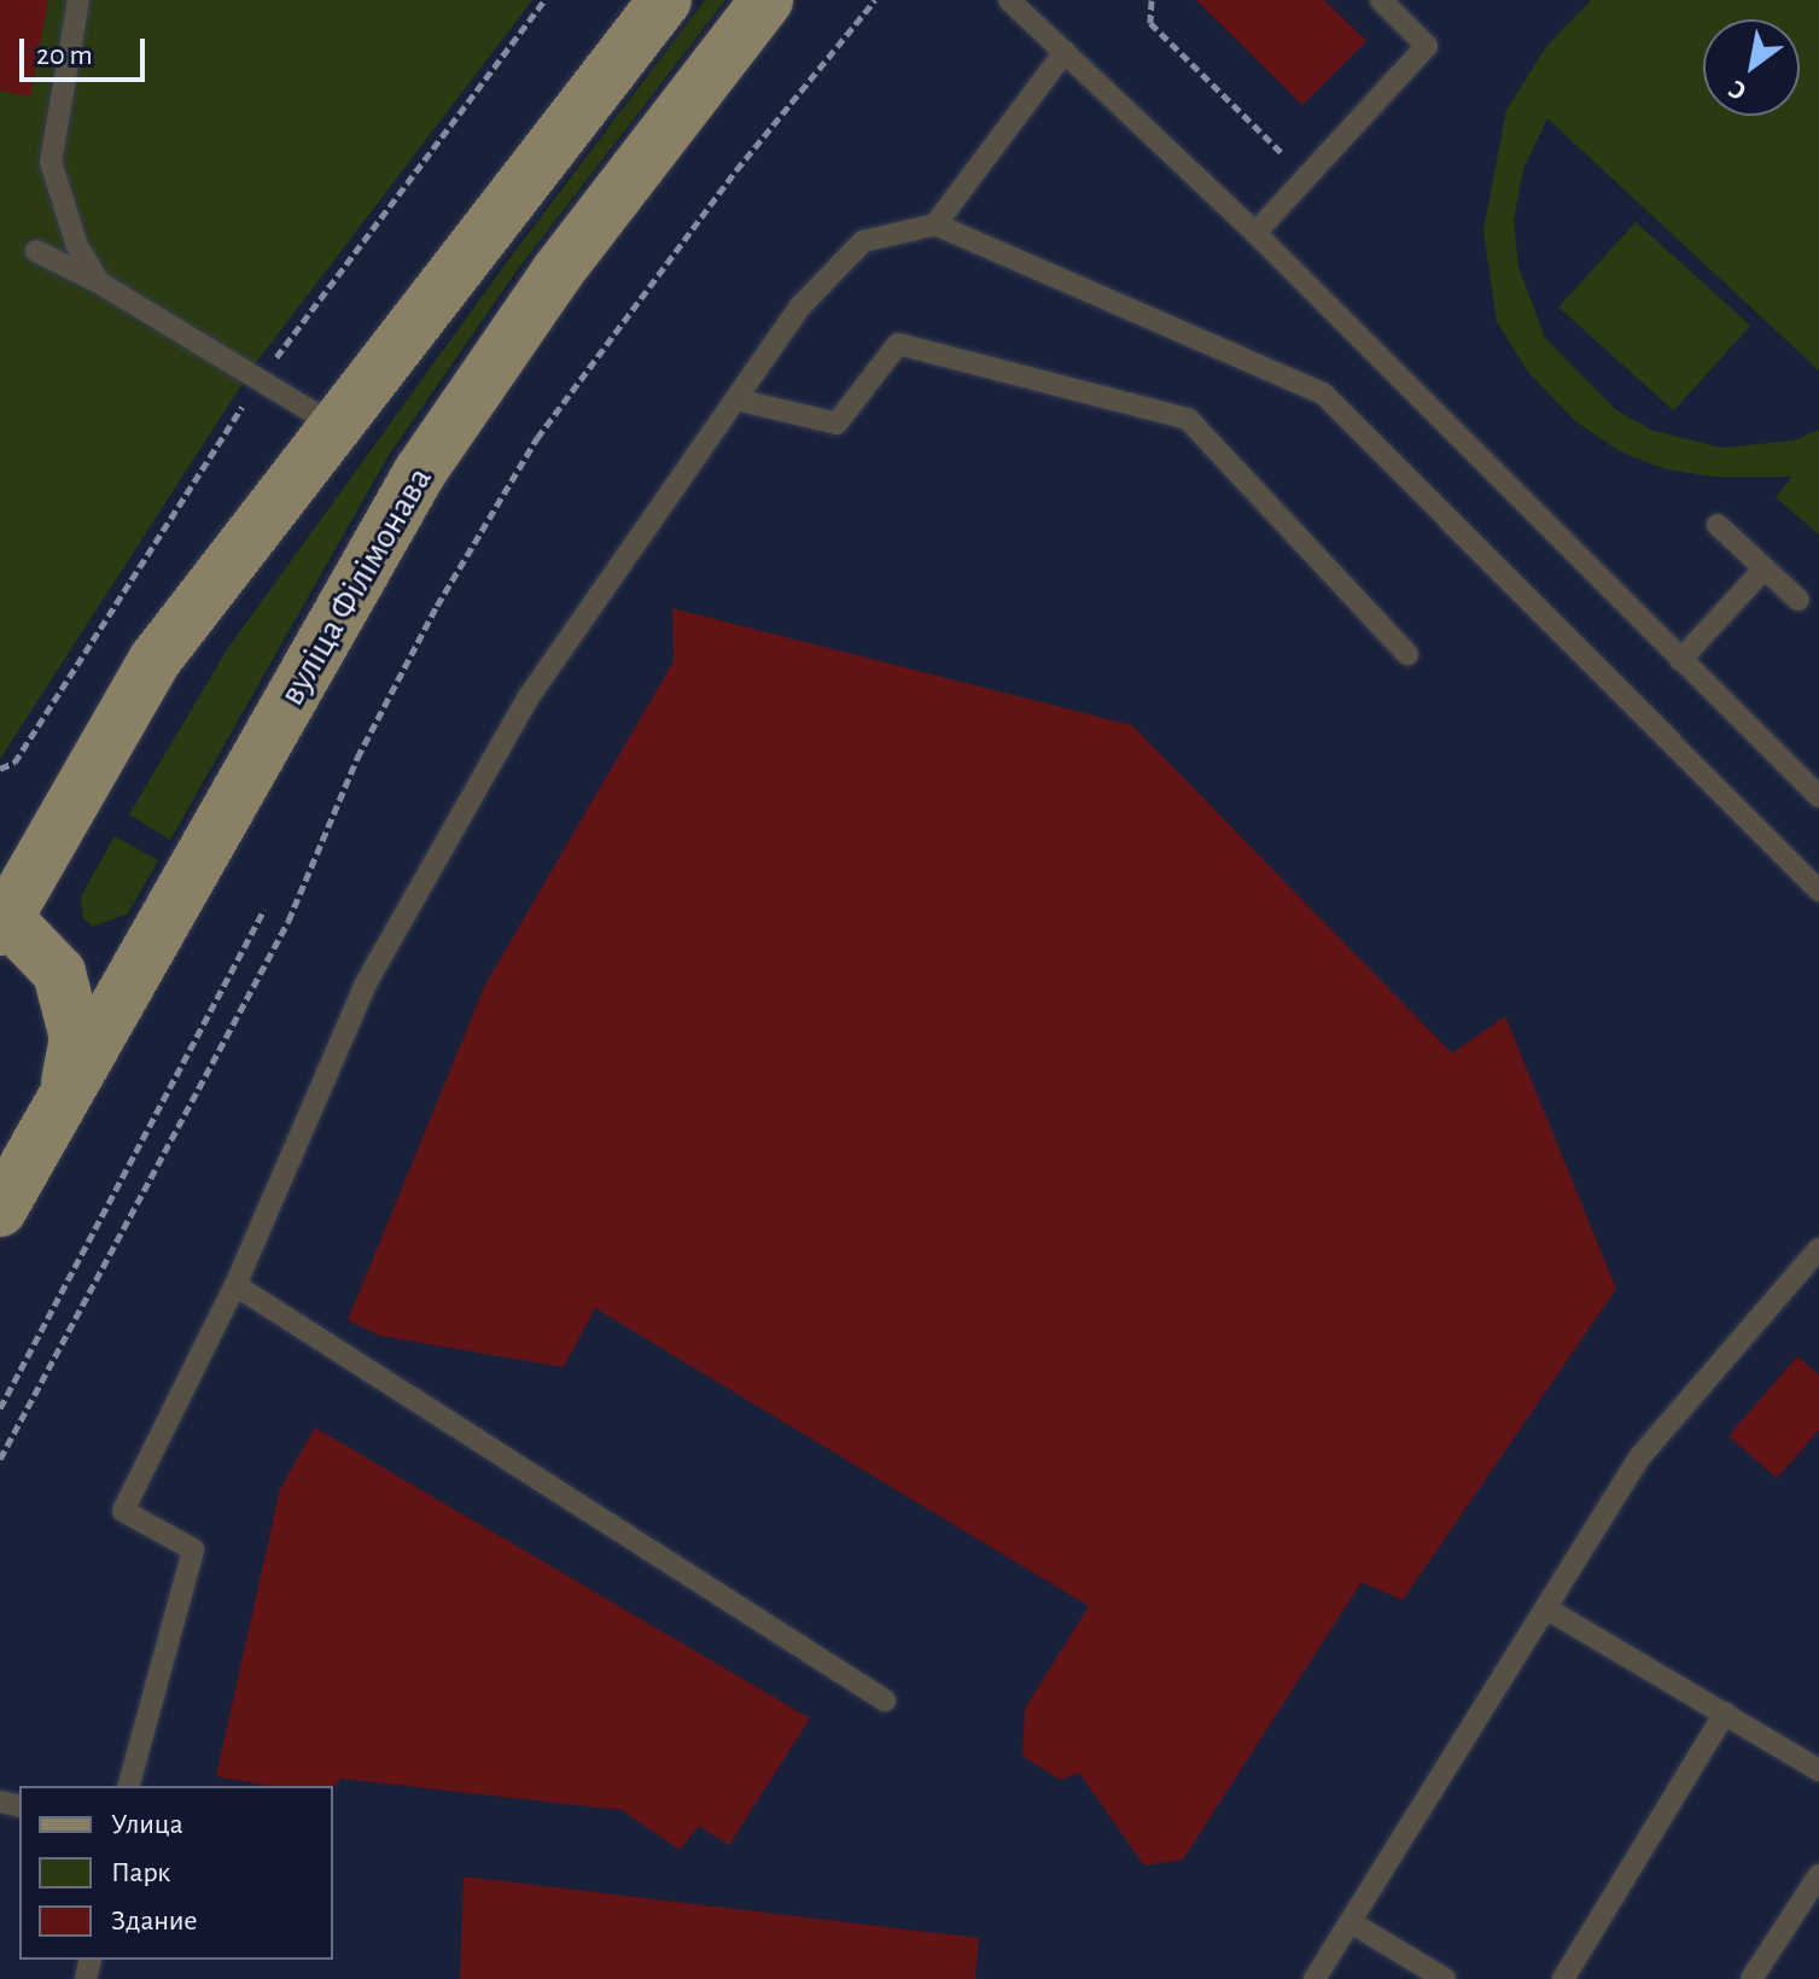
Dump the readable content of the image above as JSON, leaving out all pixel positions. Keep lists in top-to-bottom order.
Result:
{
  "streets": {
    "main road": ["вуліца Філімонава"]
  },
  "legend": ["Улица", "Парк", "Здание"],
  "scale_bar": "20 m",
  "north": "bottom left"
}
